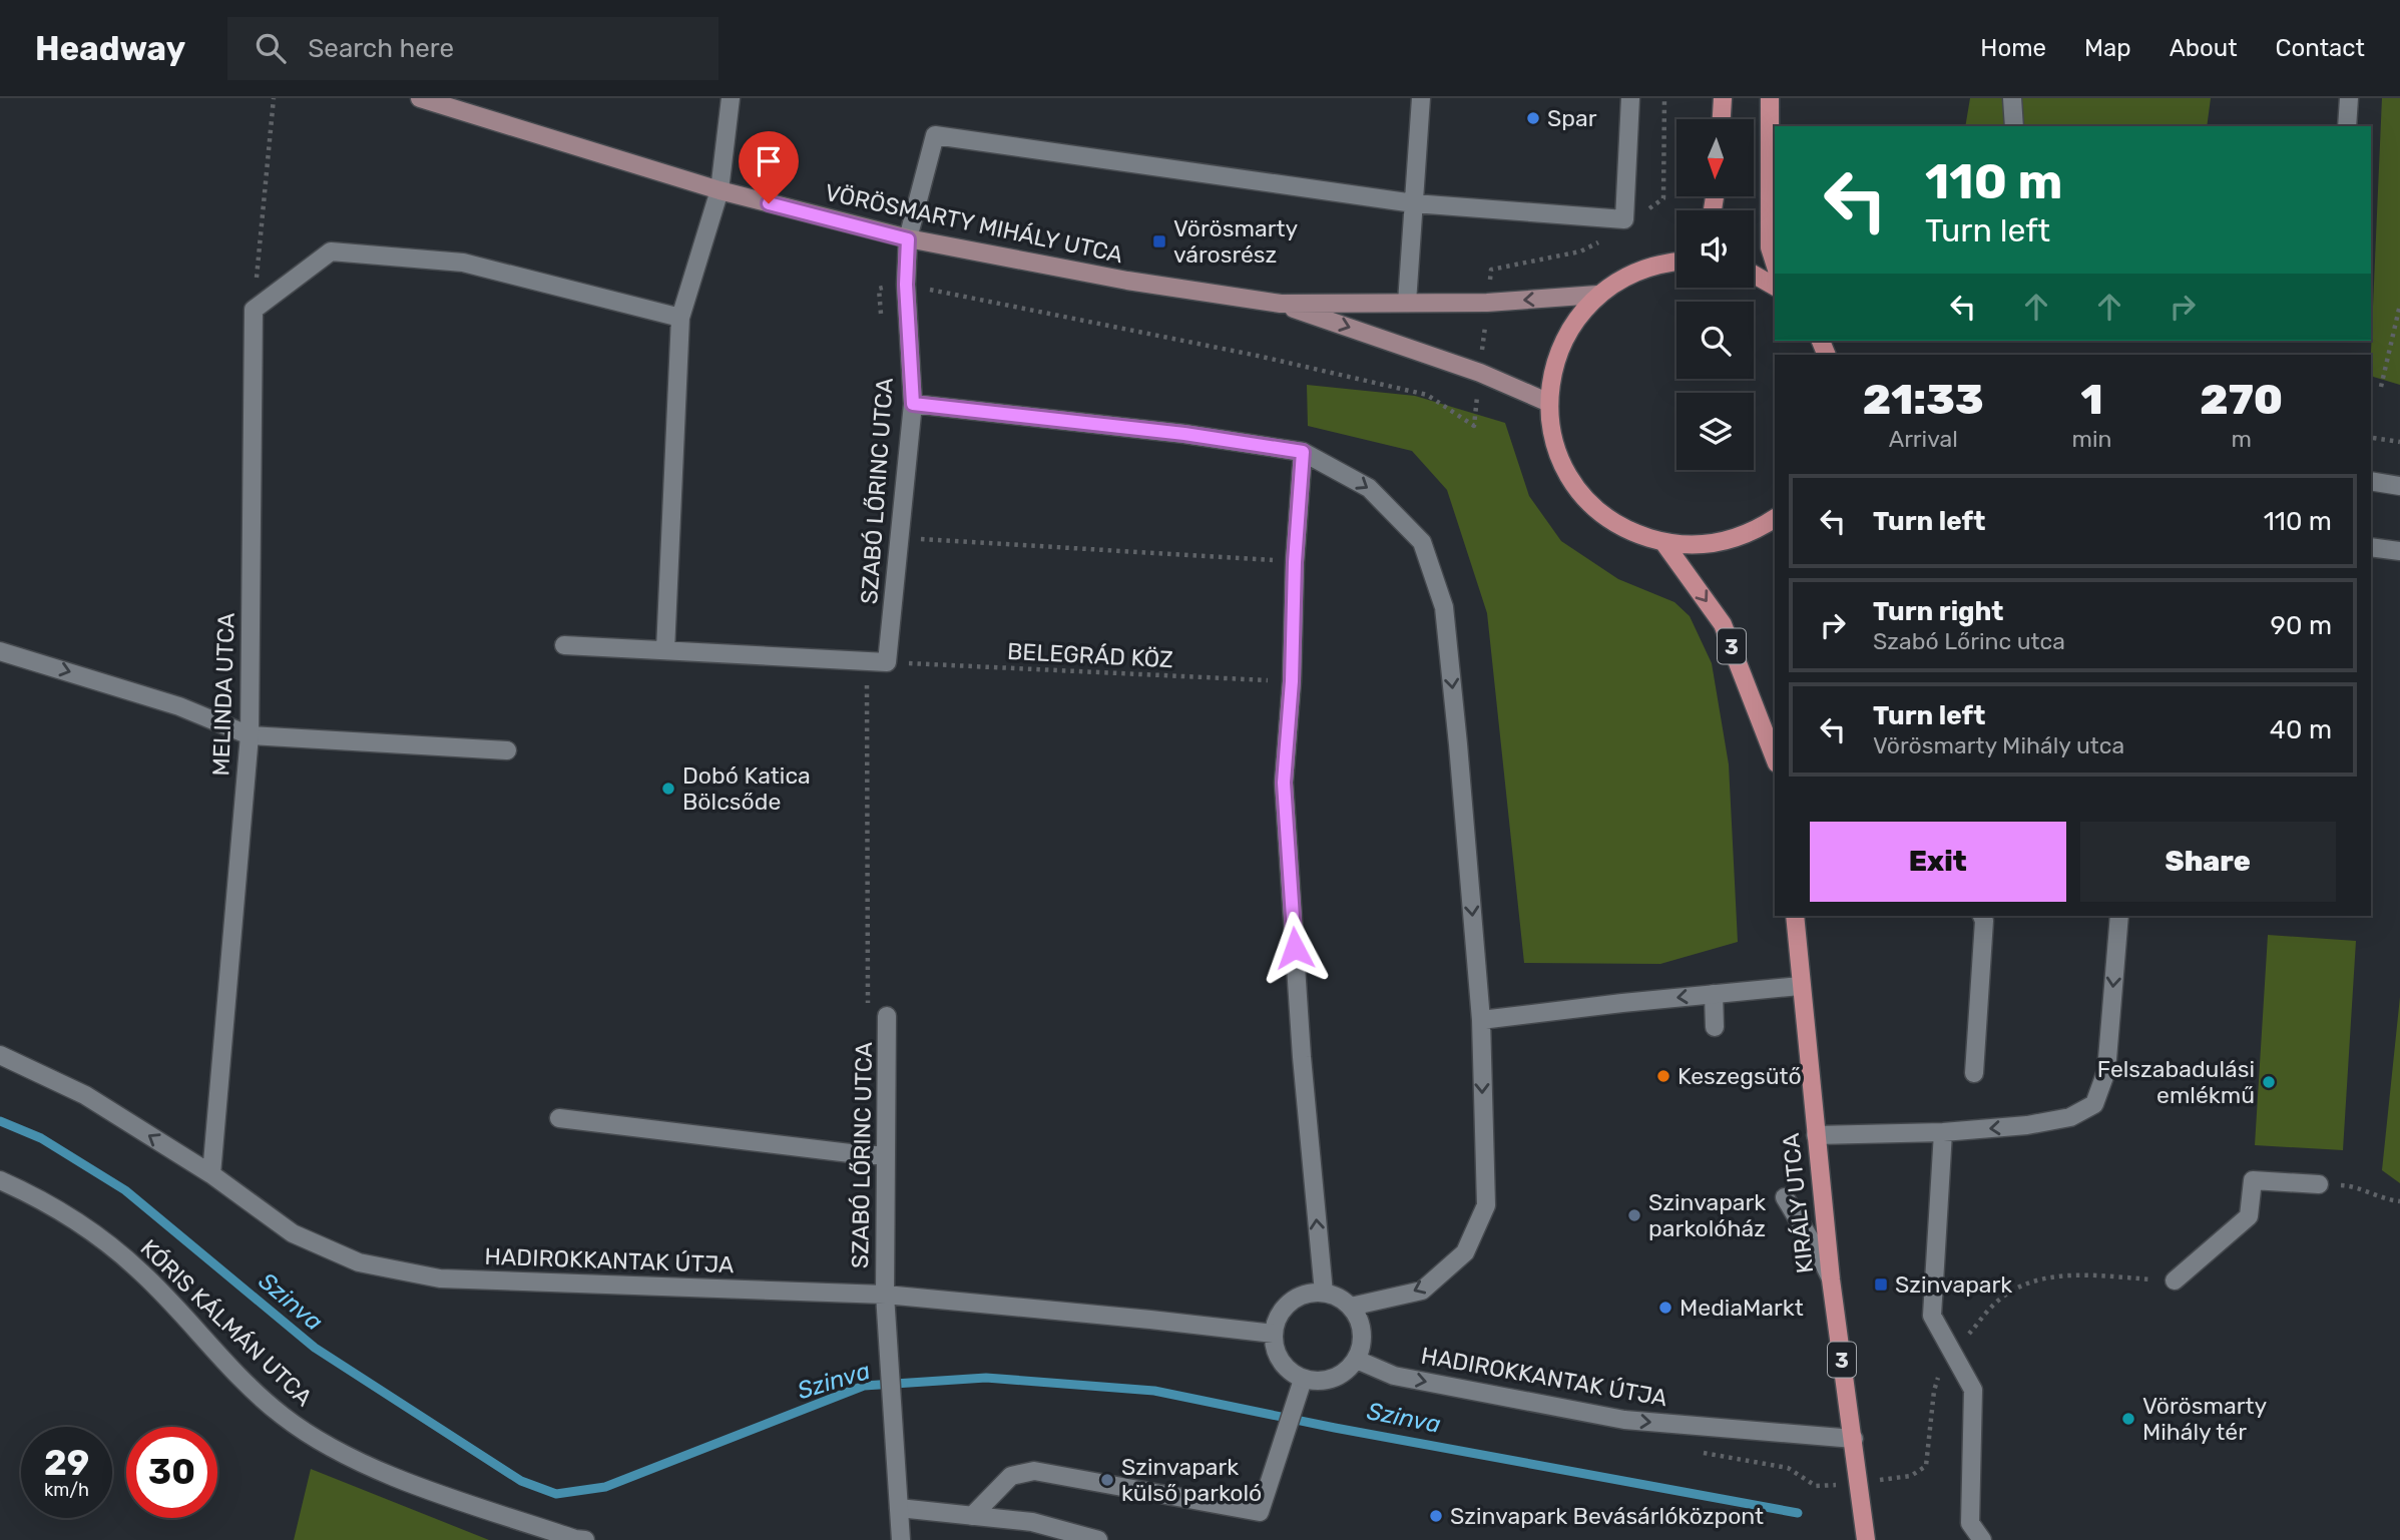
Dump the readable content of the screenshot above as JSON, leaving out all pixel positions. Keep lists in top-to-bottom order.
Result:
{
  "streets": {
    "main road": ["VÖRÖSMARTY MIHÁLY UTCA", "3", "KIRÁLY UTCA"],
    "street": [
      "SZABÓ LŐRINC UTCA",
      "MELINDA UTCA",
      "HADIROKKANTAK ÚTJA",
      "KÓRIS KÁLMÁN UTCA"
    ],
    "path": ["BELEGRÁD KÖZ"]
  },
  "crossings": [
    ["VÖRÖSMARTY MIHÁLY UTCA", "SZABÓ LŐRINC UTCA"],
    ["SZABÓ LŐRINC UTCA", "BELEGRÁD KÖZ"],
    ["SZABÓ LŐRINC UTCA", "HADIROKKANTAK ÚTJA"],
    ["MELINDA UTCA", "HADIROKKANTAK ÚTJA"],
    ["KIRÁLY UTCA", "HADIROKKANTAK ÚTJA"]
  ],
  "water": ["Szinva"],
  "places": {
    "other": [
      "Spar",
      "Dobó Katica Bölcsőde",
      "Keszegsütő",
      "Felszabadulási emlékmű",
      "Szinvapark parkolóház",
      "MediaMarkt",
      "Vörösmarty Mihály tér",
      "Szinvapark külső parkoló",
      "Szinvapark Bevásárlóközpont"
    ],
    "transit": ["Vörösmarty városrész", "Szinvapark"]
  },
  "north": "bottom",
  "page": {
    "header": "Headway",
    "search": "Search here",
    "nav": [
      "Home",
      "Map",
      "About",
      "Contact"
    ],
    "turn": ["110 m", "Turn left"],
    "eta": [
      "21:33",
      "Arrival",
      "1",
      "min",
      "270",
      "m"
    ],
    "list": [
      {
        "name": "Turn left",
        "value": "110 m"
      },
      {
        "name": "Turn right",
        "note": "Szabó Lőrinc utca",
        "value": "90 m"
      },
      {
        "name": "Turn left",
        "note": "Vörösmarty Mihály utca",
        "value": "40 m"
      }
    ],
    "buttons": ["Exit", "Share"],
    "speed": "29 km/h",
    "limit": "30"
  }
}
